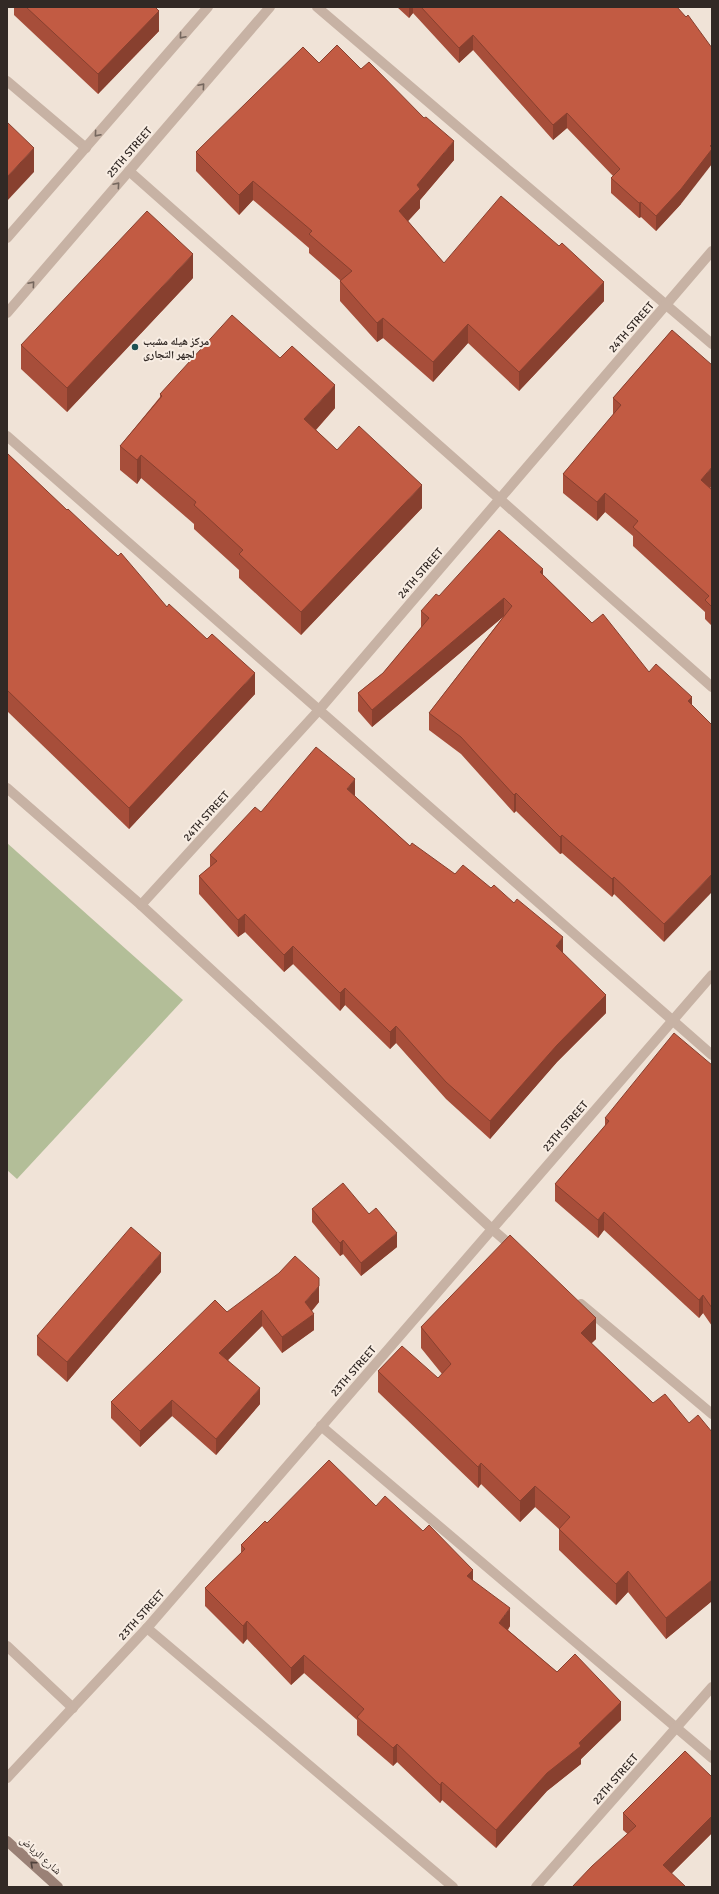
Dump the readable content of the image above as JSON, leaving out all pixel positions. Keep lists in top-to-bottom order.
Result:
{
  "streets": {
    "main road": ["شارع الرياض"],
    "street": [
      "25TH STREET",
      "24TH STREET",
      "23TH STREET",
      "22TH STREET"
    ]
  },
  "one_way": ["شارع الرياض"],
  "places": ["مركز هيله مشبب لجهر التجارى"]
}
